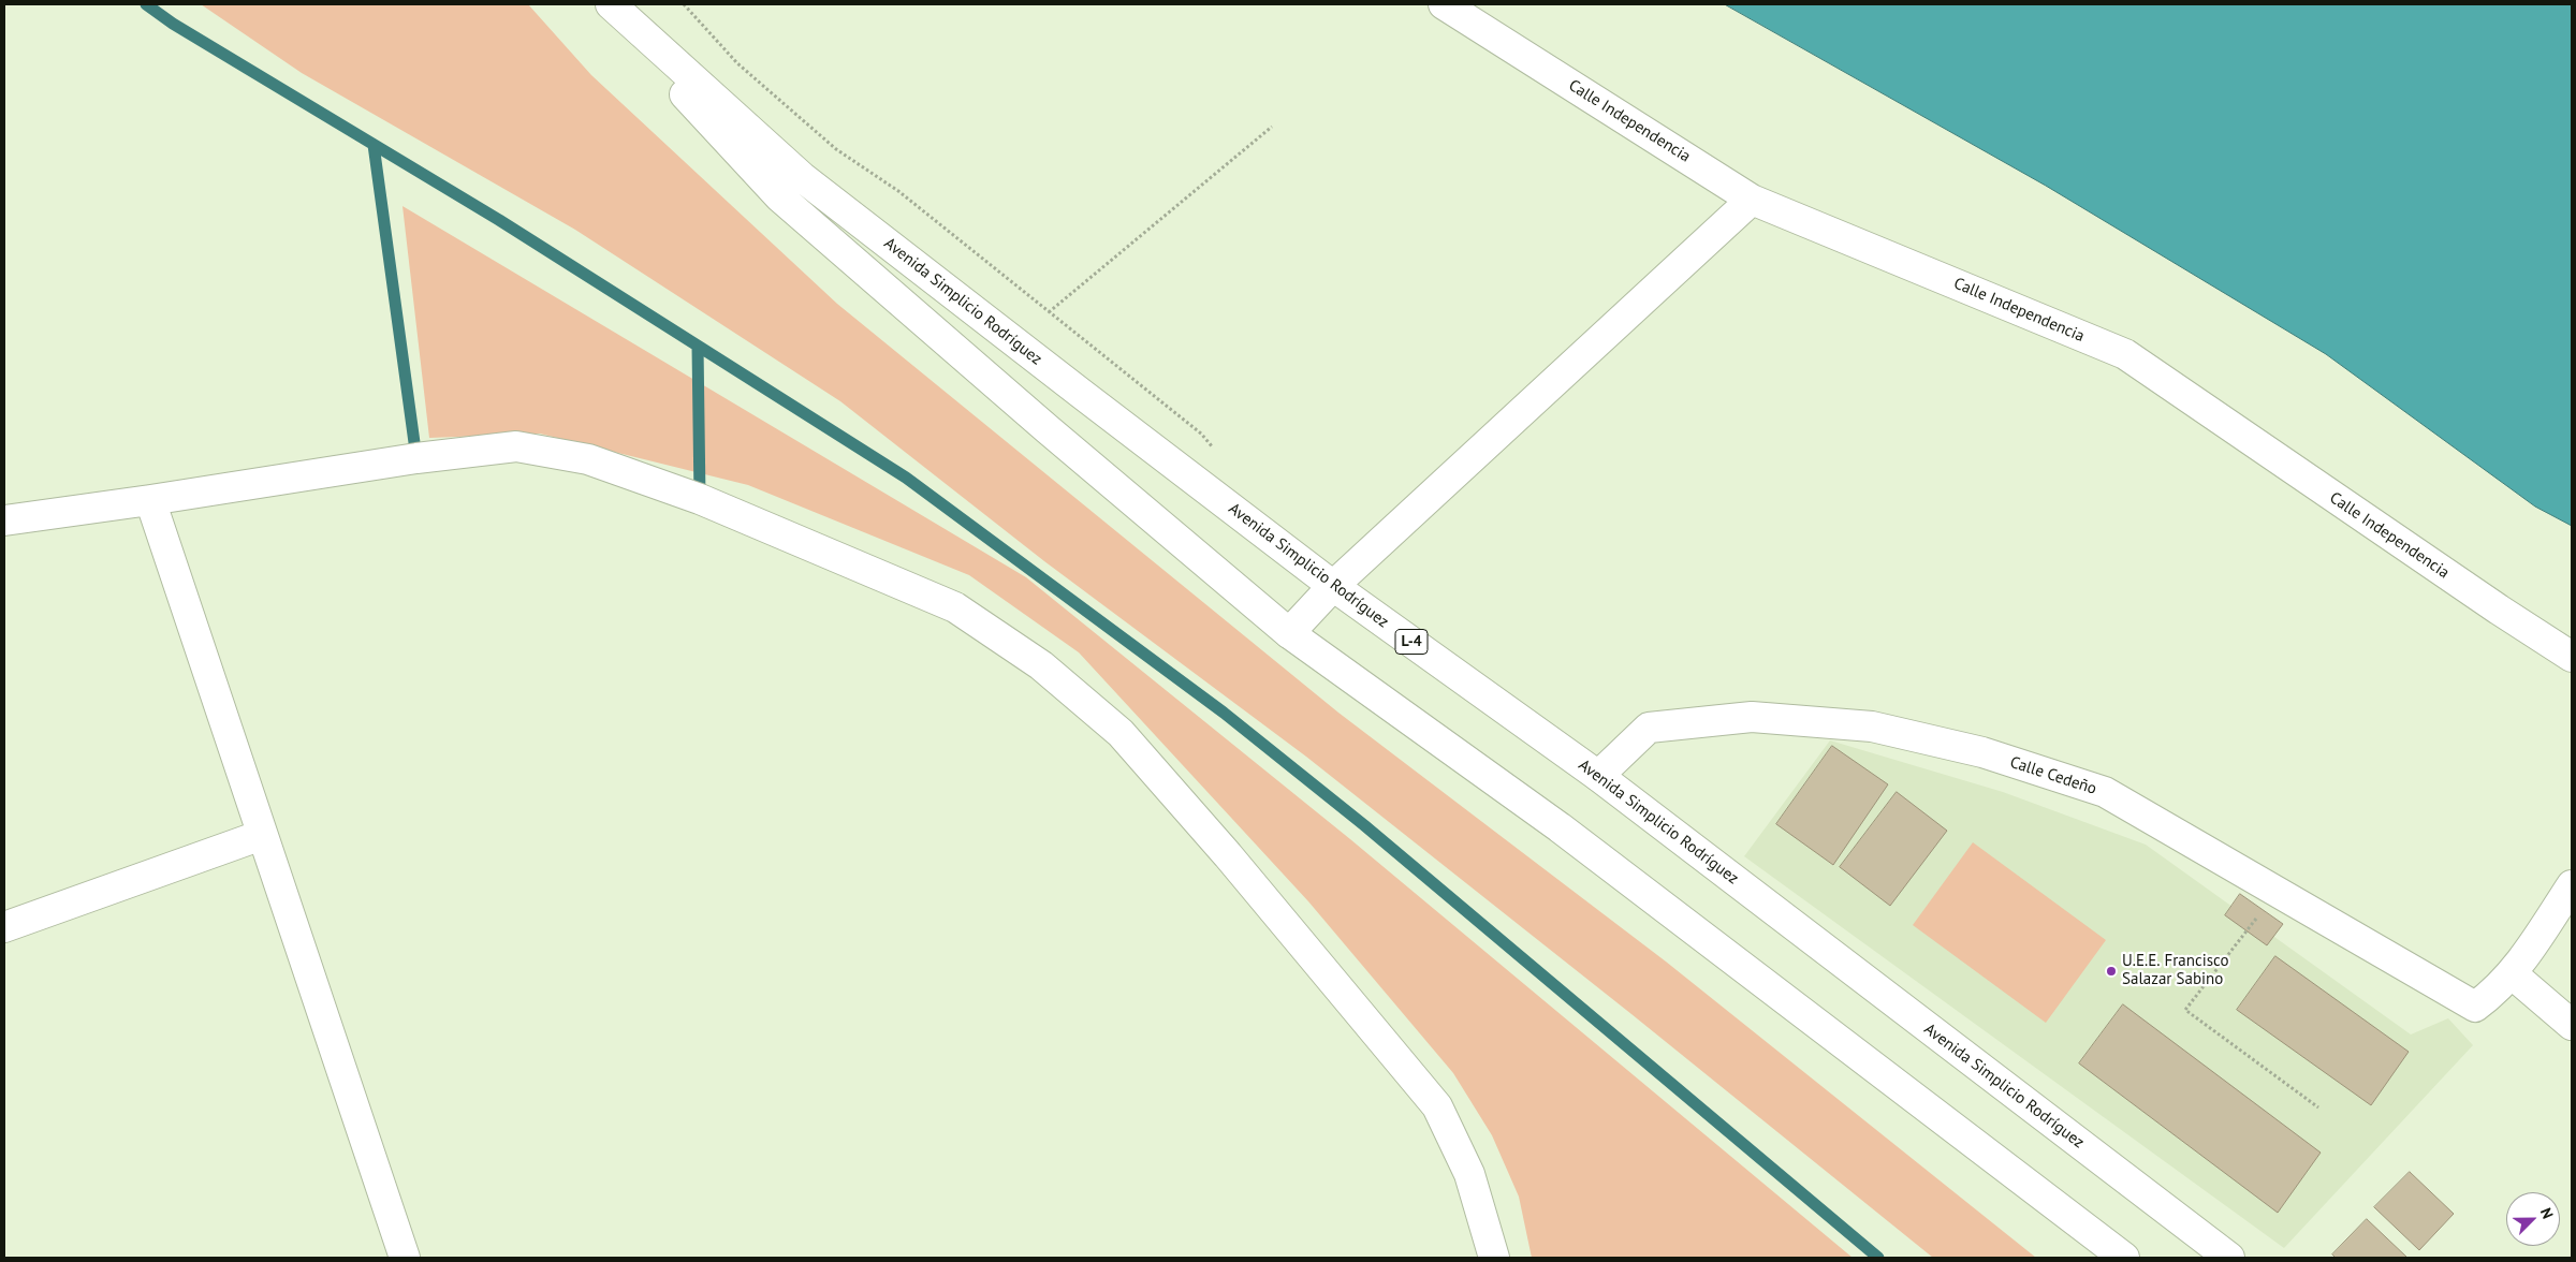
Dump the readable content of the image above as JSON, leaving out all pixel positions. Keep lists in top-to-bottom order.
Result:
{
  "streets": {
    "street": [
      "Calle Independencia",
      "Avenida Simplicio Rodríguez",
      "L-4",
      "Calle Cedeño"
    ]
  },
  "crossings": [
    ["Avenida Simplicio Rodríguez", "Calle Cedeño"]
  ],
  "places": ["U.E.E. Francisco Salazar Sabino"],
  "north": "top right"
}
